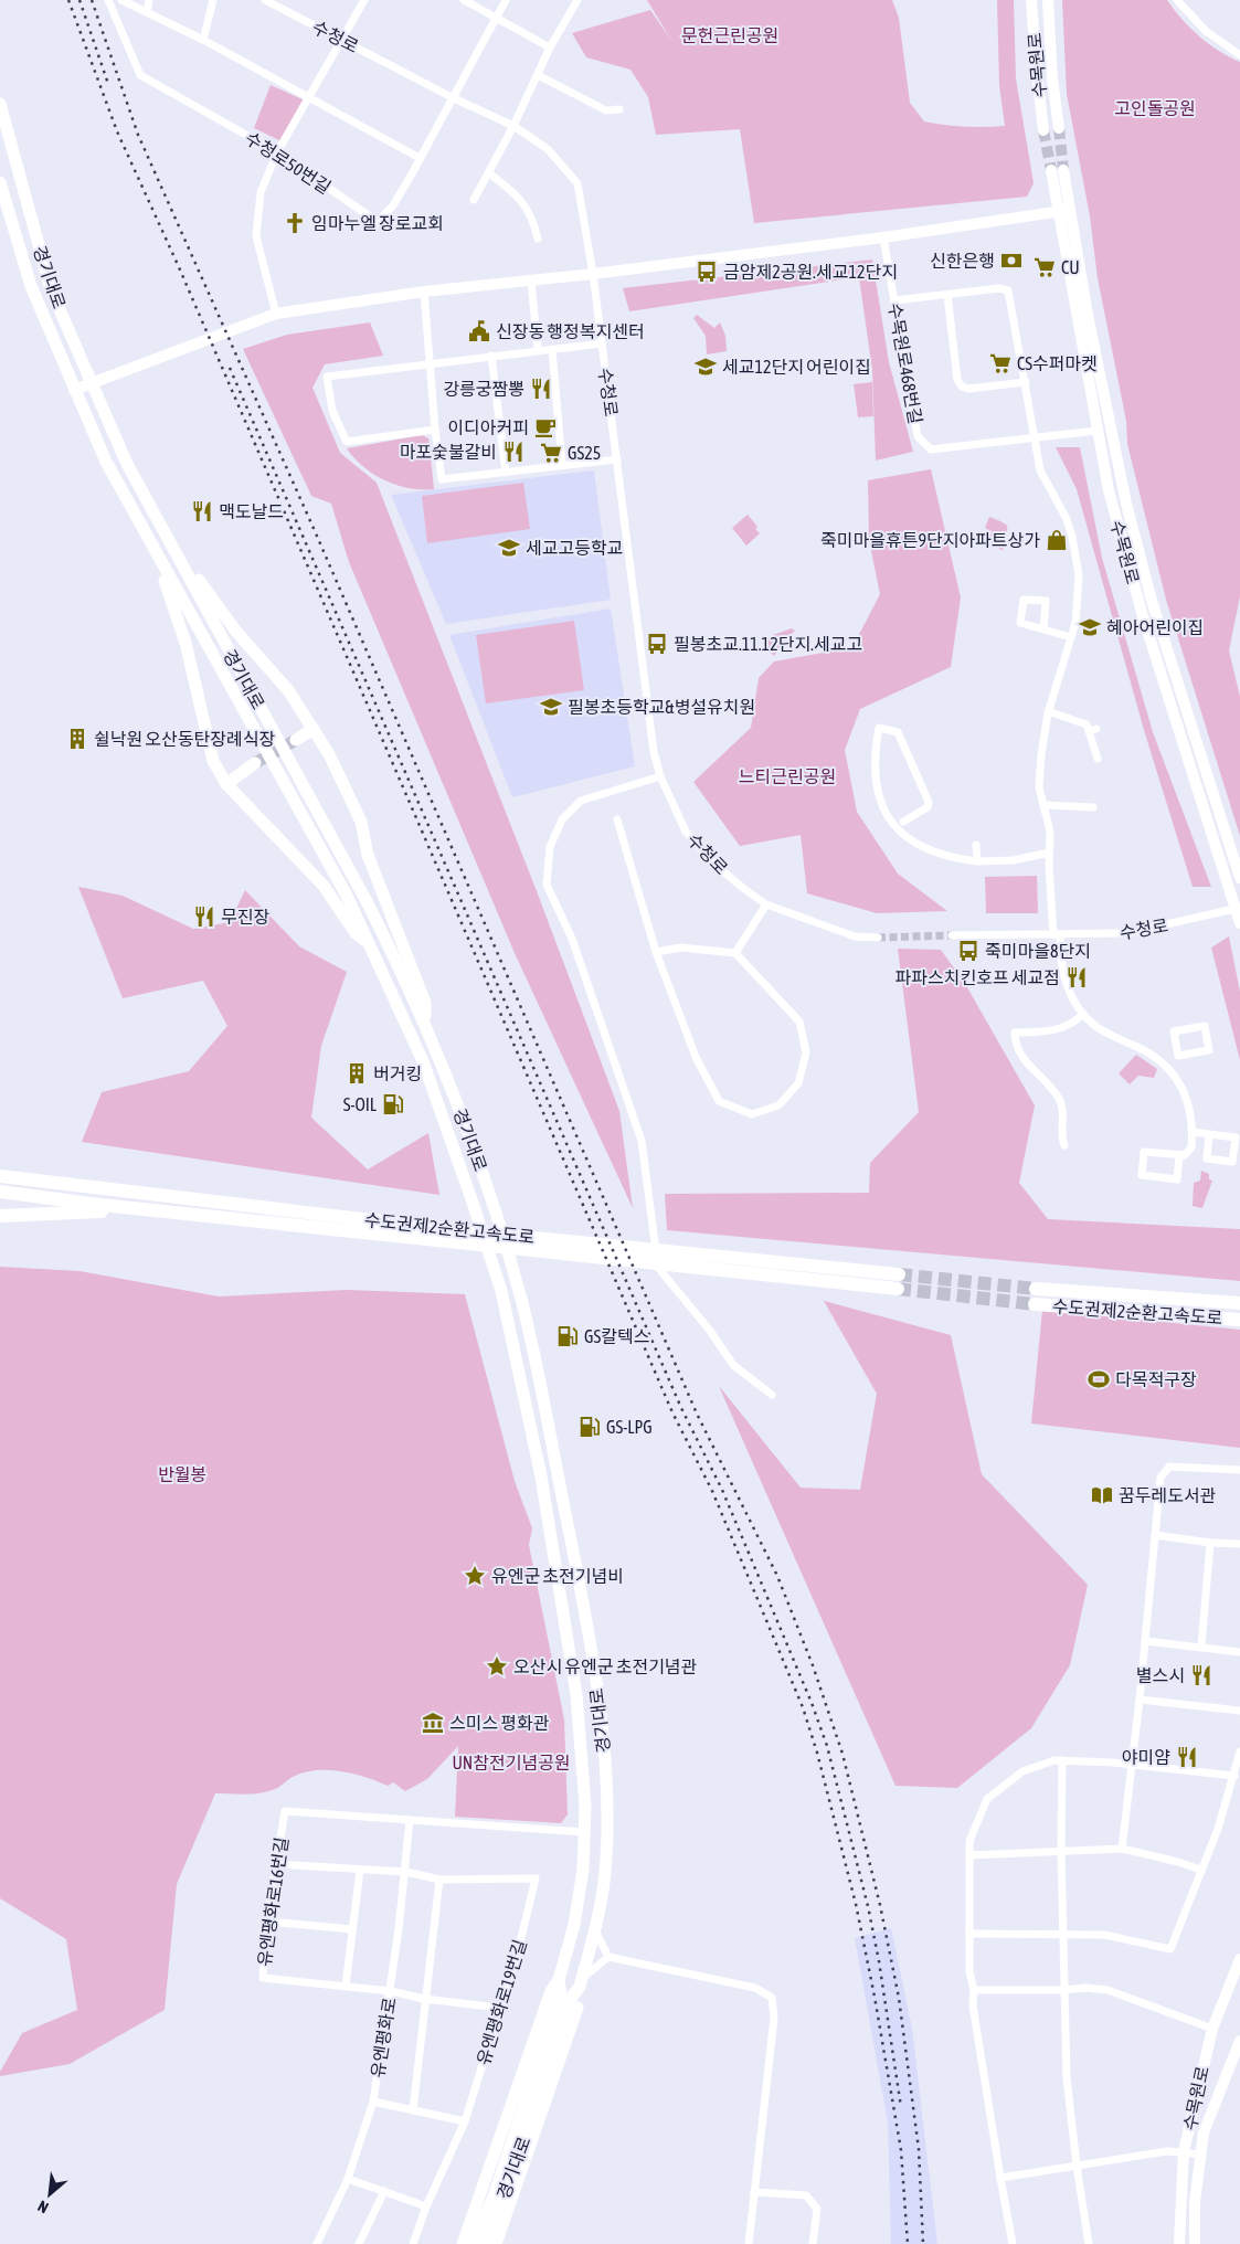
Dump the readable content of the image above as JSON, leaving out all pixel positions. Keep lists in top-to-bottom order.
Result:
{
  "streets": {
    "highway": ["수도권제2순환고속도로"],
    "main road": ["경기대로"],
    "street": [
      "수청로",
      "수목원로",
      "수청로50번길",
      "수목원로468번길",
      "유엔평화로16번길",
      "유엔평화로19번길",
      "유엔평화로"
    ]
  },
  "crossings": [
    ["수청로", "수목원로"],
    ["수청로", "수청로50번길"],
    ["수목원로", "수목원로468번길"],
    ["유엔평화로16번길", "유엔평화로19번길"],
    ["유엔평화로16번길", "유엔평화로"],
    ["유엔평화로19번길", "유엔평화로"]
  ],
  "parks": [
    "문헌근린공원",
    "고인돌공원",
    "느티근린공원",
    "반월봉",
    "UN참전기념공원"
  ],
  "places": {
    "church": ["임마누엘 장로교회"],
    "bank": ["신한은행"],
    "supermarket": ["CU", "CS수퍼마켓", "GS25"],
    "bus stop": ["금암제2공원.세교12단지", "필봉초교.11.12단지.세교고", "죽미마을8단지"],
    "public building": ["신장동 행정복지센터"],
    "school or university": [
      "세교12단지 어린이집",
      "세교고등학교",
      "혜아어린이집",
      "필봉초등학교&병설유치원"
    ],
    "restaurant": [
      "강릉궁짬뽕",
      "마포숯불갈비",
      "맥도날드",
      "무진장",
      "파파스치킨호프 세교점",
      "별스시",
      "야미얌"
    ],
    "cafe": ["이디아커피"],
    "shop": ["죽미마을휴튼9단지아파트상가"],
    "building": ["쉴낙원 오산동탄장례식장", "버거킹"],
    "fuel station": ["S-OIL", "GS칼텍스", "GS-LPG"],
    "sports": ["다목적구장"],
    "library": ["꿈두레도서관"],
    "place": ["유엔군 초전기념비", "오산시 유엔군 초전기념관"],
    "museum": ["스미스 평화관"]
  },
  "north": "bottom left"
}
